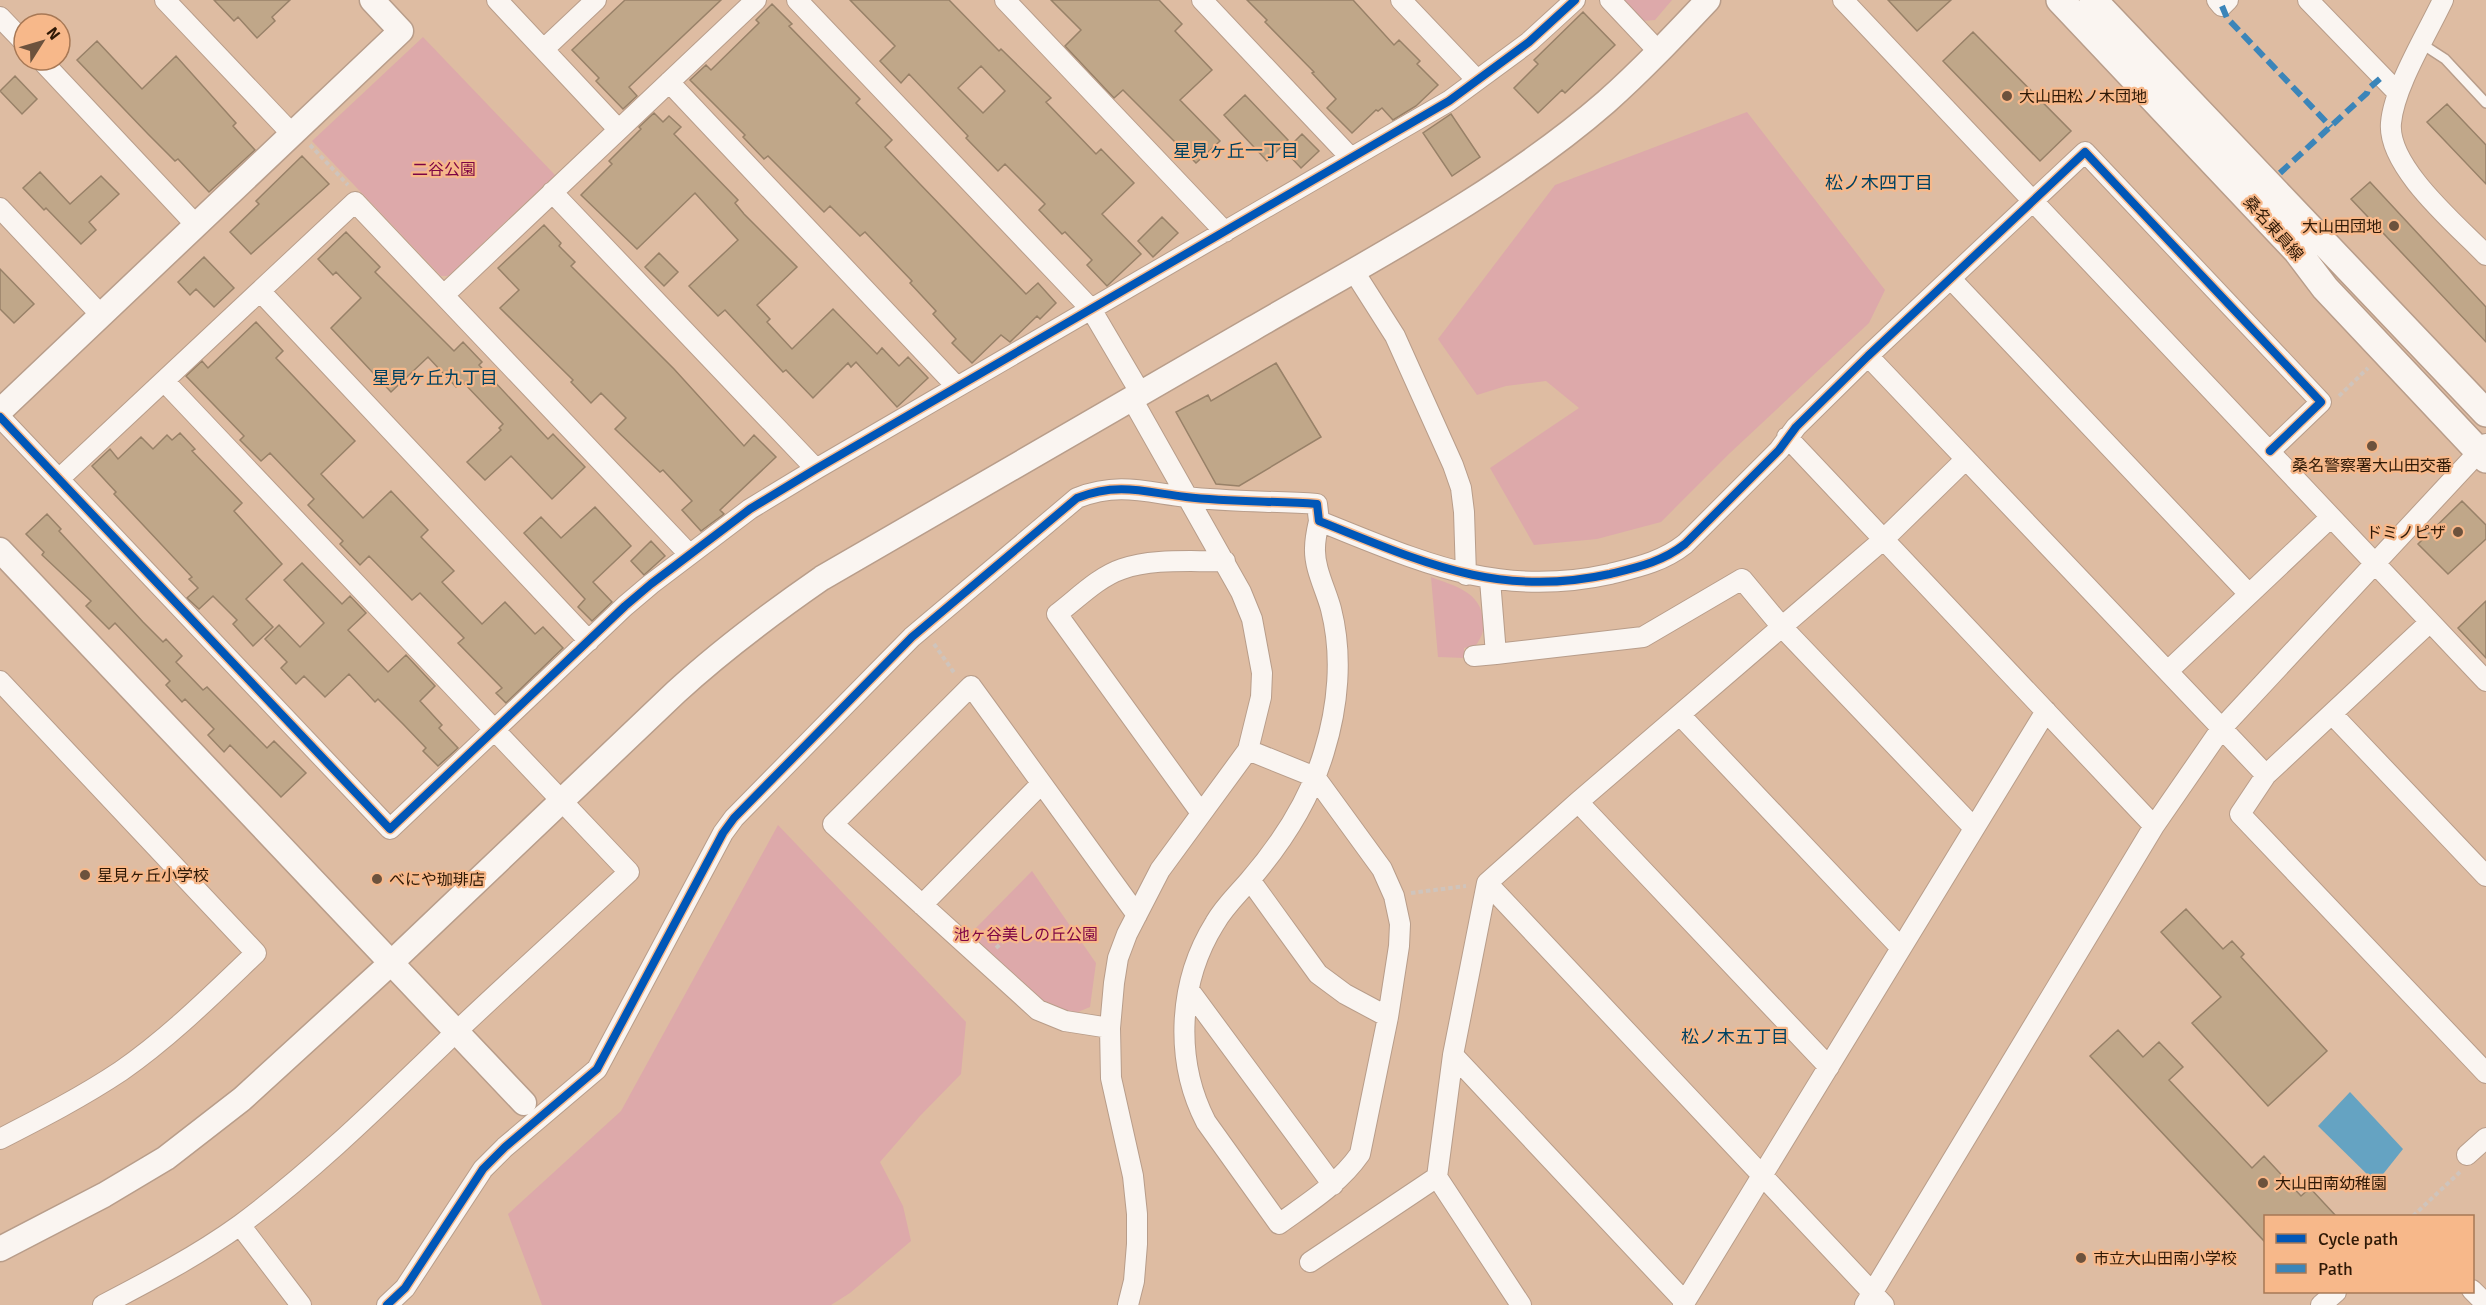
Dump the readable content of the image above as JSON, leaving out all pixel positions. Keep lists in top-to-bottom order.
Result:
{
  "streets": {
    "main road": ["桑名東員線"]
  },
  "districts": [
    "星見ヶ丘一丁目",
    "松ノ木四丁目",
    "星見ヶ丘九丁目",
    "松ノ木五丁目"
  ],
  "parks": ["二谷公園", "池ヶ谷美しの丘公園"],
  "places": [
    "大山田松ノ木団地",
    "大山田団地",
    "桑名警察署大山田交番",
    "ドミノピザ",
    "星見ヶ丘小学校",
    "べにや珈琲店",
    "大山田南幼稚園",
    "市立大山田南小学校"
  ],
  "legend": ["Cycle path", "Path"],
  "north": "top right"
}
